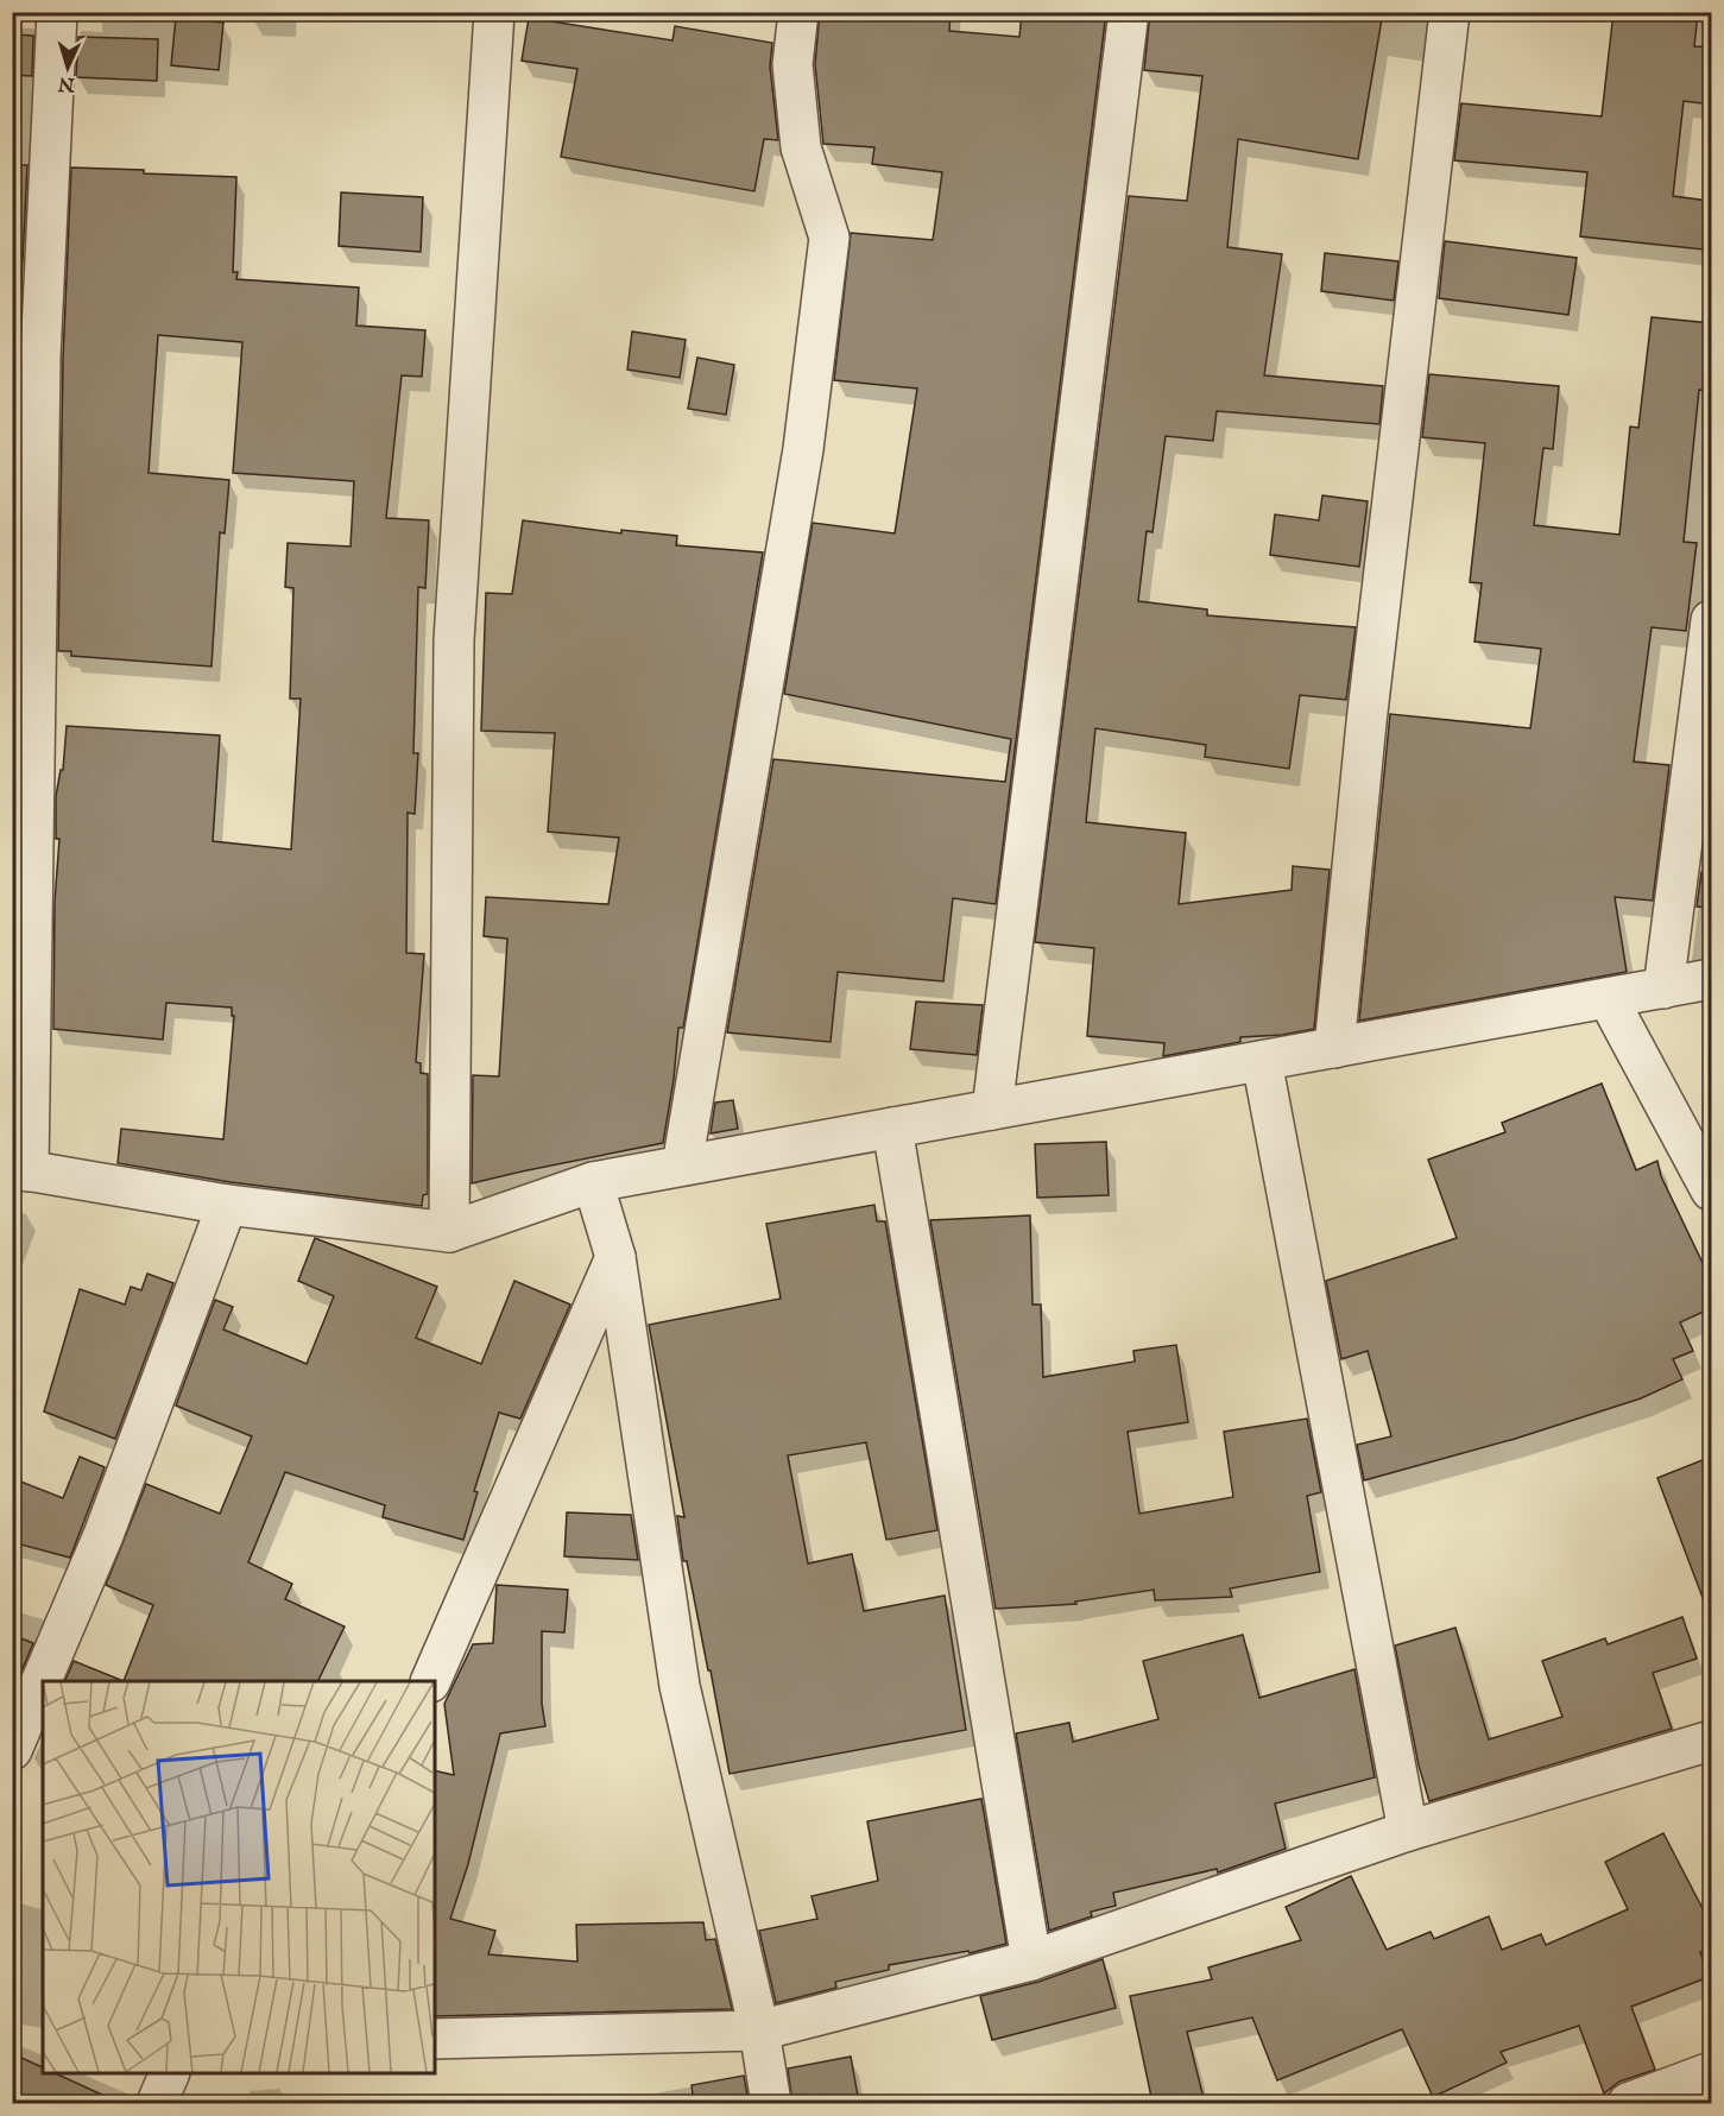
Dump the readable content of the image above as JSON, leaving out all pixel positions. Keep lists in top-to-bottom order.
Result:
{
  "north": "bottom"
}
